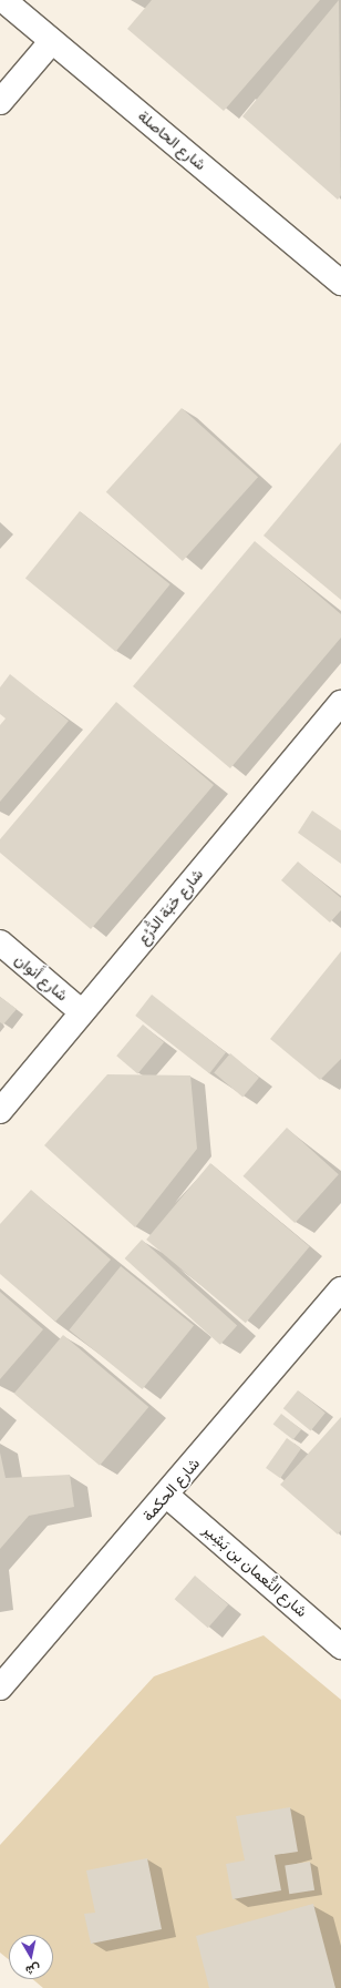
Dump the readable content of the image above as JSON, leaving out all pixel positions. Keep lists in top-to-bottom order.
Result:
{
  "streets": {
    "street": [
      "شارع الحاصلة",
      "شارع خبَة الدُّرُع",
      "شارع أَنوان",
      "شارع الحكمة",
      "شارع النُّعمان بن بَشِير"
    ]
  },
  "crossings": [
    ["شارع خبَة الدُّرُع", "شارع أَنوان"],
    ["شارع الحكمة", "شارع النُّعمان بن بَشِير"]
  ],
  "north": "bottom"
}
